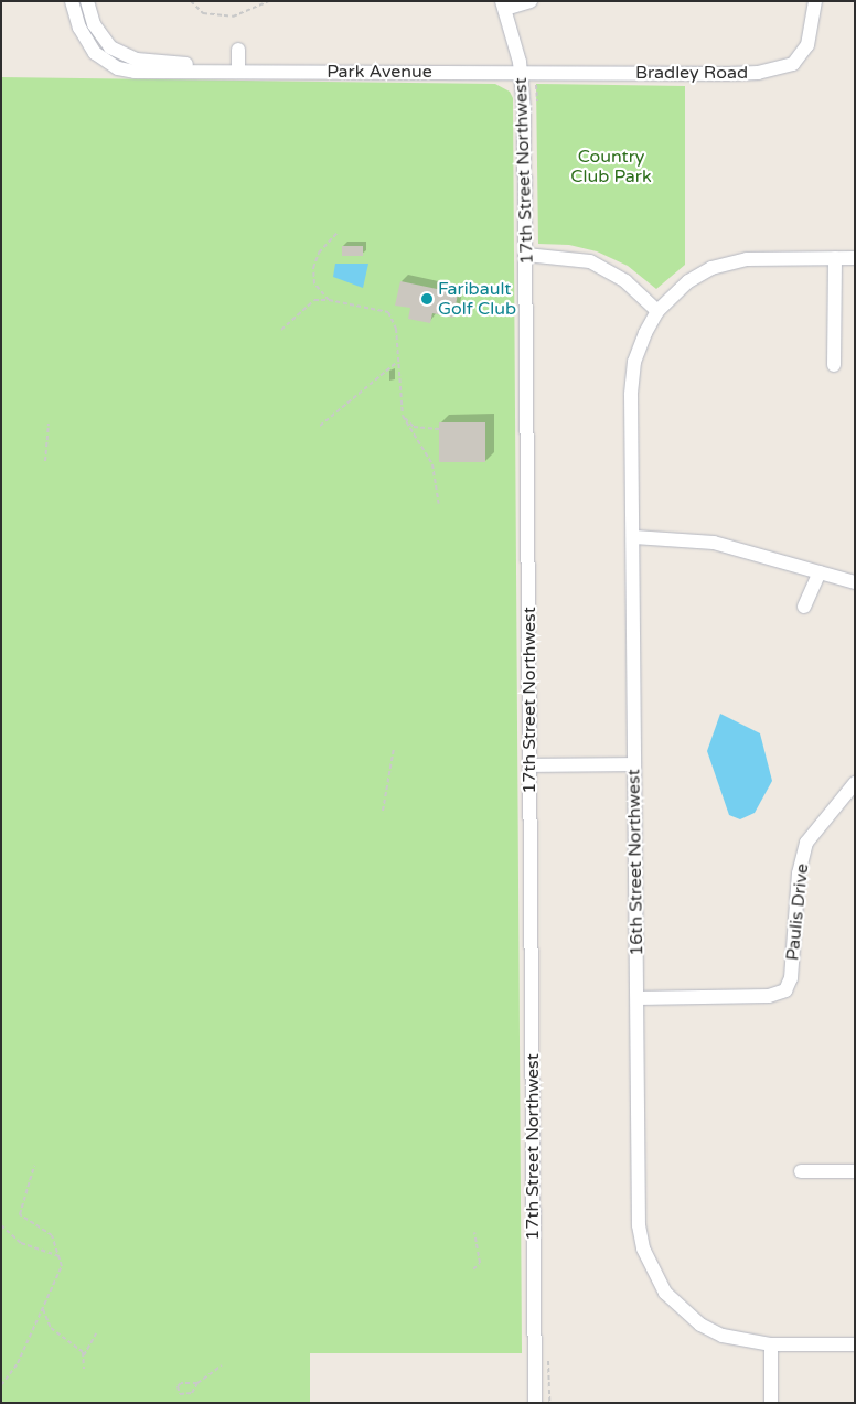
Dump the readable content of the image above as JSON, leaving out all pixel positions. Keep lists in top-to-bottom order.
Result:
{
  "streets": {
    "street": [
      "Park Avenue",
      "Bradley Road",
      "17th Street Northwest",
      "16th Street Northwest",
      "Paulis Drive"
    ]
  },
  "crossings": [
    ["Park Avenue", "Bradley Road"],
    ["Park Avenue", "17th Street Northwest"],
    ["Bradley Road", "17th Street Northwest"],
    ["16th Street Northwest", "Paulis Drive"]
  ],
  "parks": ["Country Club Park"],
  "places": ["Faribault Golf Club"]
}
